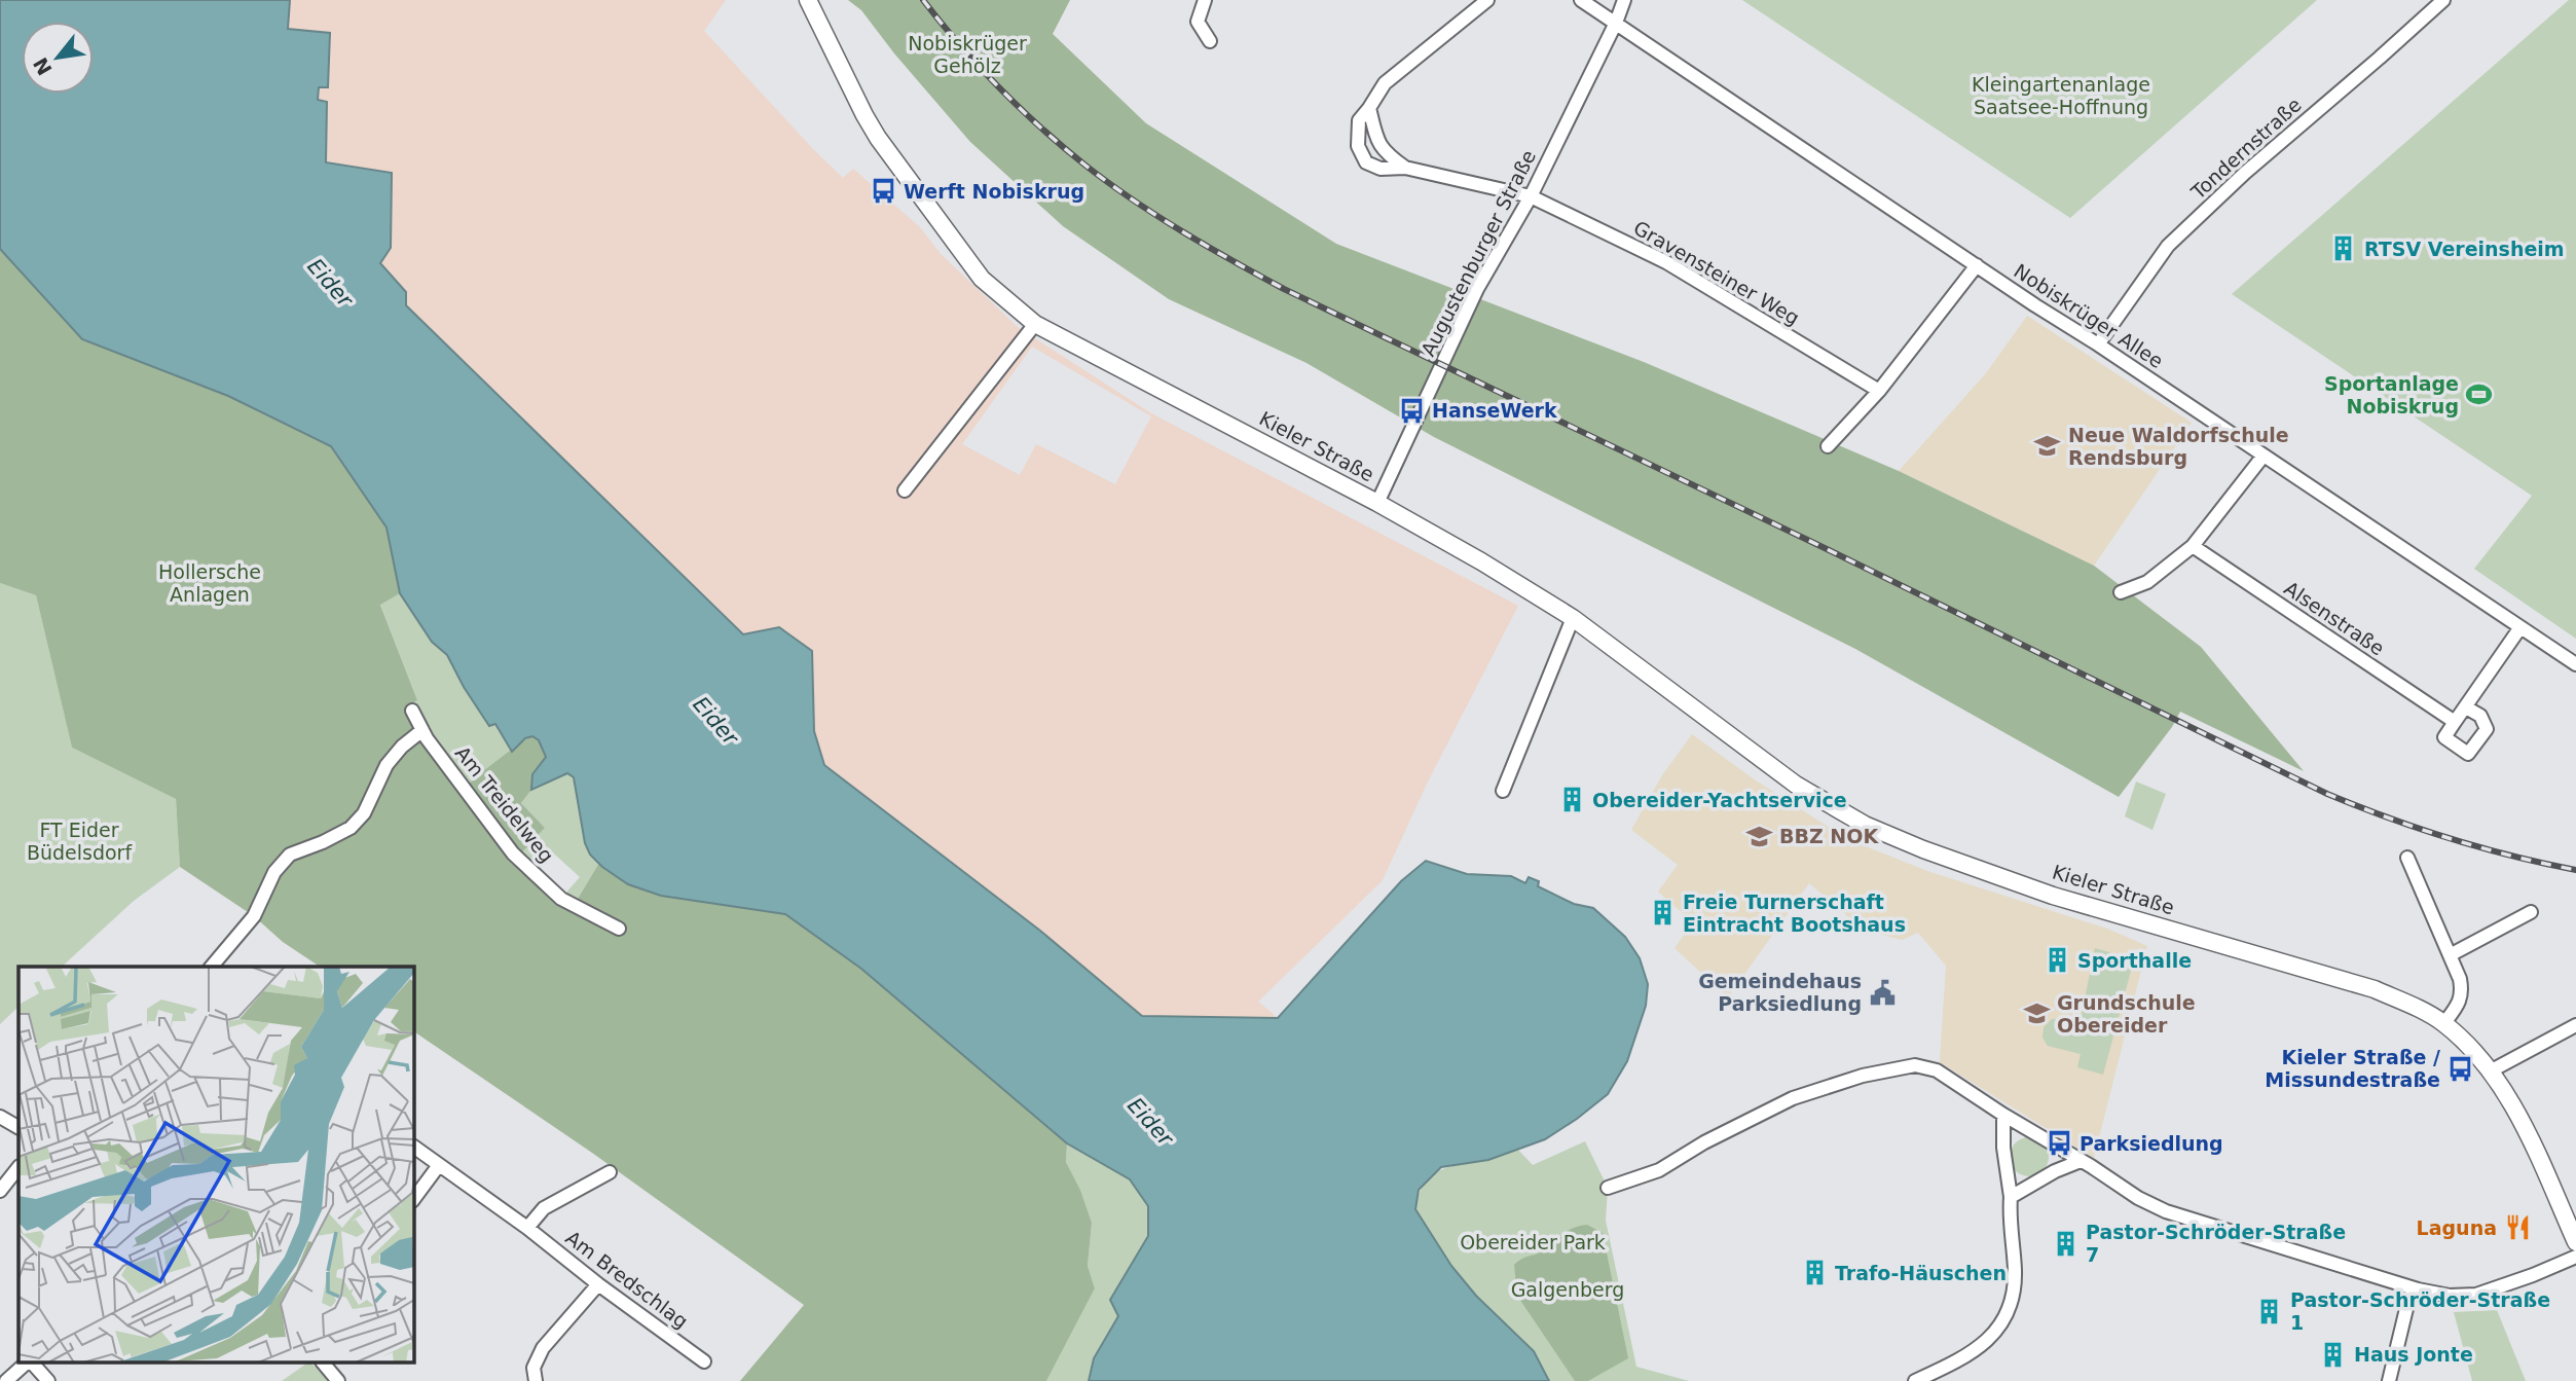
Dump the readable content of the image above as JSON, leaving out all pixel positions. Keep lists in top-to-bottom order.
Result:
{
  "streets": {
    "main road": ["Kieler Straße"],
    "street": [
      "Tondernstraße",
      "Augustenburger Straße",
      "Gravensteiner Weg",
      "Nobiskrüger Allee",
      "Alsenstraße",
      "Am Treidelweg",
      "Am Bredschlag"
    ]
  },
  "crossings": [
    ["Tondernstraße", "Nobiskrüger Allee"],
    ["Augustenburger Straße", "Gravensteiner Weg"],
    ["Augustenburger Straße", "Nobiskrüger Allee"],
    ["Augustenburger Straße", "Kieler Straße"]
  ],
  "water": ["Eider"],
  "parks": [
    "Nobiskrüger Gehölz",
    "Kleingartenanlage Saatsee-Hoffnung",
    "Hollersche Anlagen",
    "FT Eider Büdelsdorf",
    "Obereider Park",
    "Galgenberg"
  ],
  "places": {
    "bus stop": [
      "Werft Nobiskrug",
      "HanseWerk",
      "Kieler Straße / Missundestraße",
      "Parksiedlung"
    ],
    "building": [
      "RTSV Vereinsheim",
      "Obereider-Yachtservice",
      "Freie Turnerschaft Eintracht Bootshaus",
      "Sporthalle",
      "Pastor-Schröder-Straße 7",
      "Trafo-Häuschen",
      "Pastor-Schröder-Straße 1",
      "Haus Jonte"
    ],
    "sports": ["Sportanlage Nobiskrug"],
    "school or university": ["Neue Waldorfschule Rendsburg", "BBZ NOK", "Grundschule Obereider"],
    "public building": ["Gemeindehaus Parksiedlung"],
    "restaurant": ["Laguna"]
  },
  "north": "bottom left"
}
